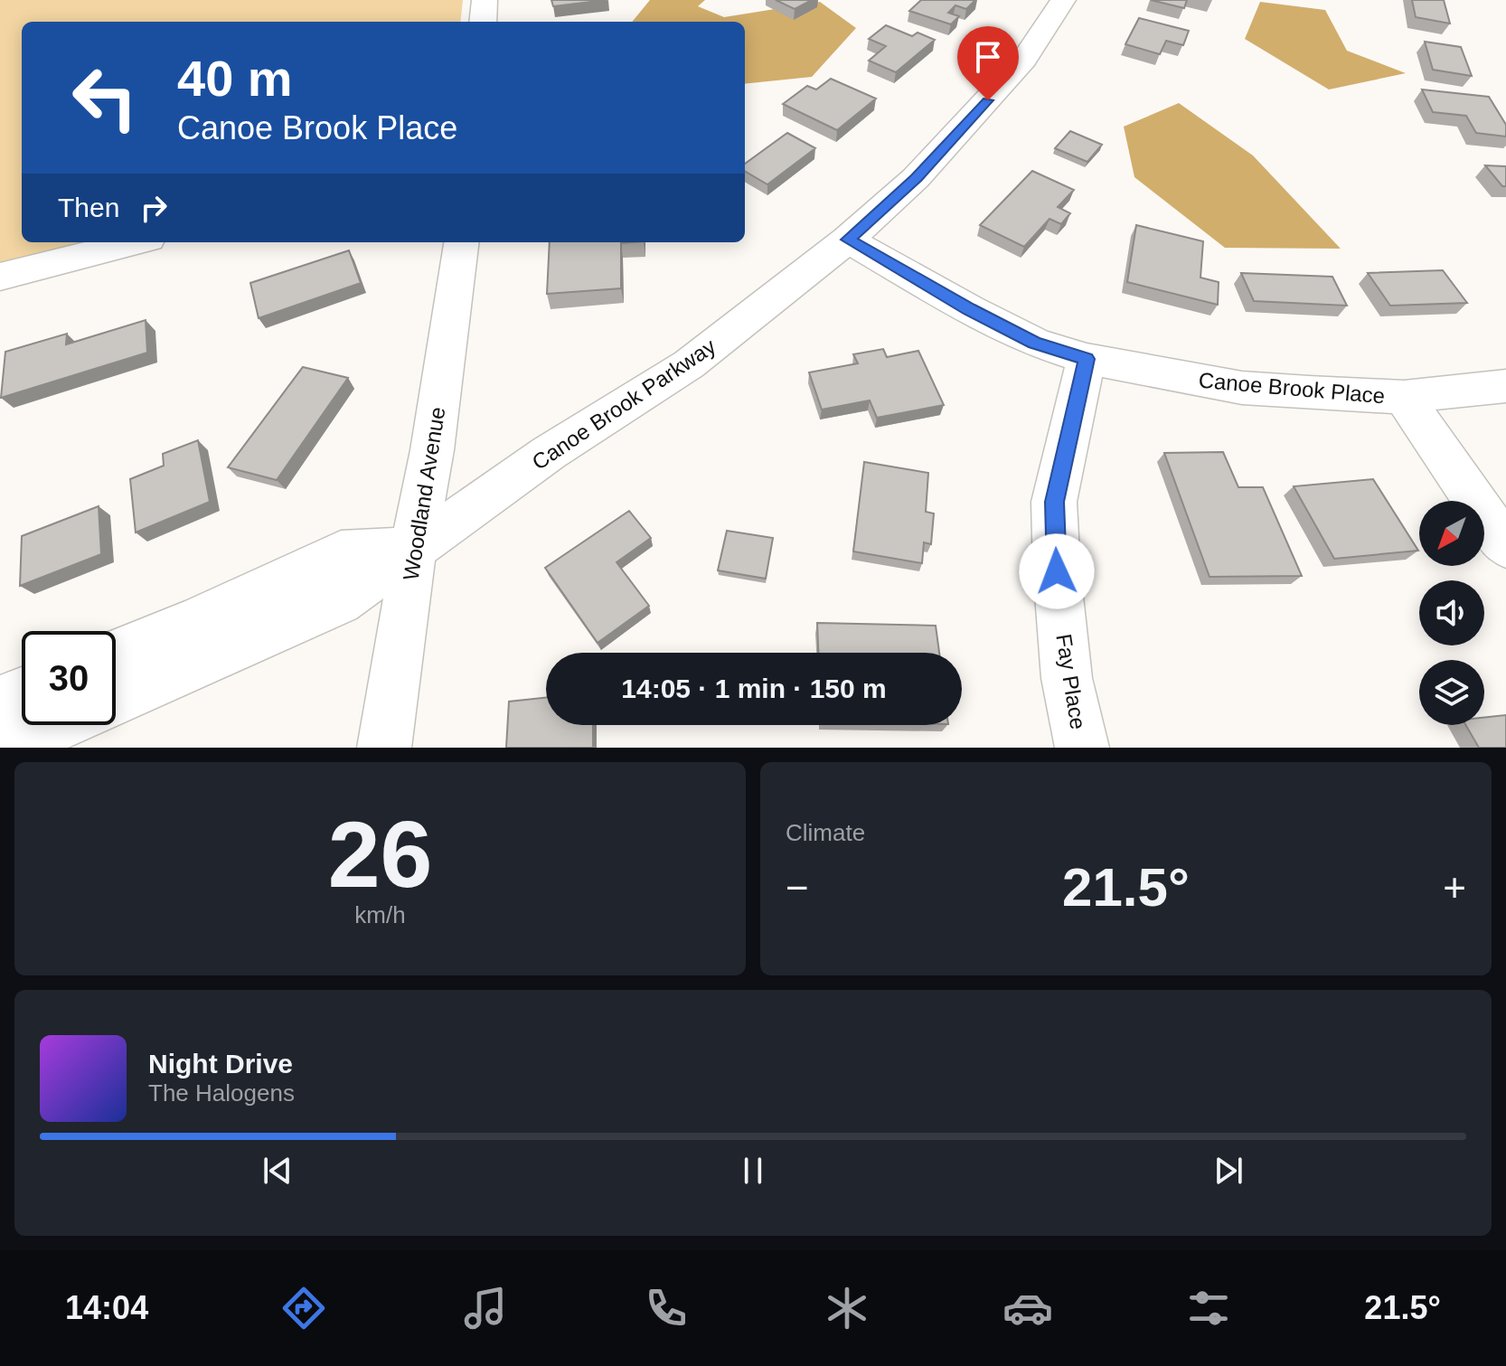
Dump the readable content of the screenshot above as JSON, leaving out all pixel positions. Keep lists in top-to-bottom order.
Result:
{
  "streets": {
    "street": [
      "Canoe Brook Place",
      "Canoe Brook Parkway",
      "Woodland Avenue",
      "Fay Place"
    ]
  },
  "crossings": [
    ["Canoe Brook Place", "Canoe Brook Parkway"],
    ["Canoe Brook Place", "Fay Place"],
    ["Canoe Brook Parkway", "Woodland Avenue"]
  ],
  "north": "bottom left",
  "page": {
    "turn": ["40 m", "Canoe Brook Place"],
    "then": "Then",
    "limit": "30",
    "trip": "14:05 · 1 min · 150 m",
    "tile": [
      ["26", "km/h"],
      "Climate"
    ],
    "heat": ["−", "21.5°", "+"],
    "song": ["Night Drive", "The Halogens"],
    "tabs": ["14:04", "21.5°"]
  }
}
